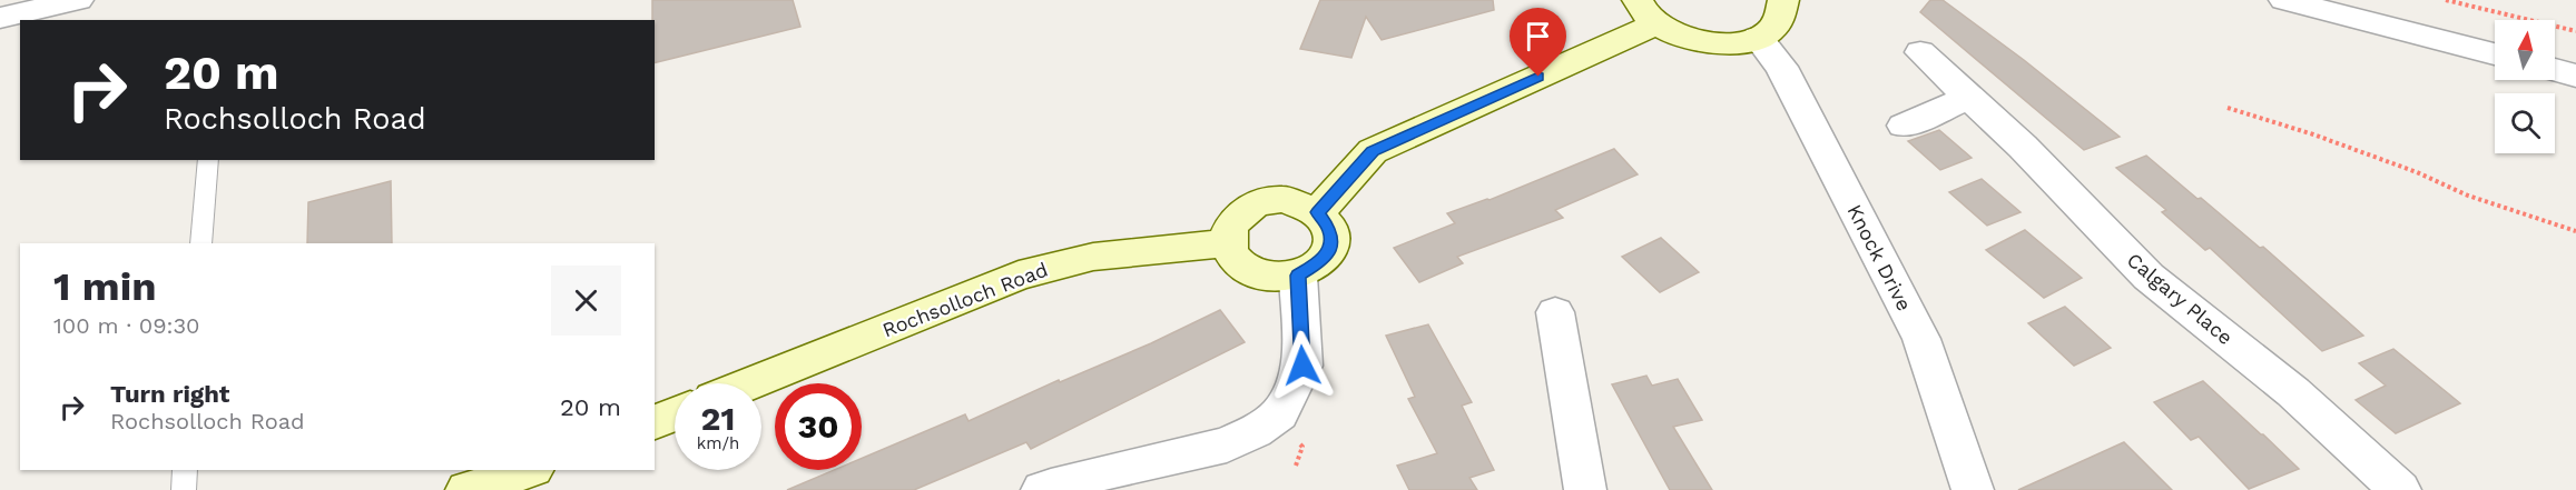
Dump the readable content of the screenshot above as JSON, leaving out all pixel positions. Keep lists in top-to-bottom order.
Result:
{
  "streets": {
    "street": ["Knock Drive", "Calgary Place", "Rochsolloch Road"]
  },
  "north": "top",
  "page": {
    "turn": ["20 m", "Rochsolloch Road"],
    "heading": ["1 min", "100 m · 09:30"],
    "list": [
      {
        "name": "Turn right",
        "note": "Rochsolloch Road",
        "value": "20 m"
      }
    ],
    "speed": "21 km/h",
    "limit": "30"
  }
}
